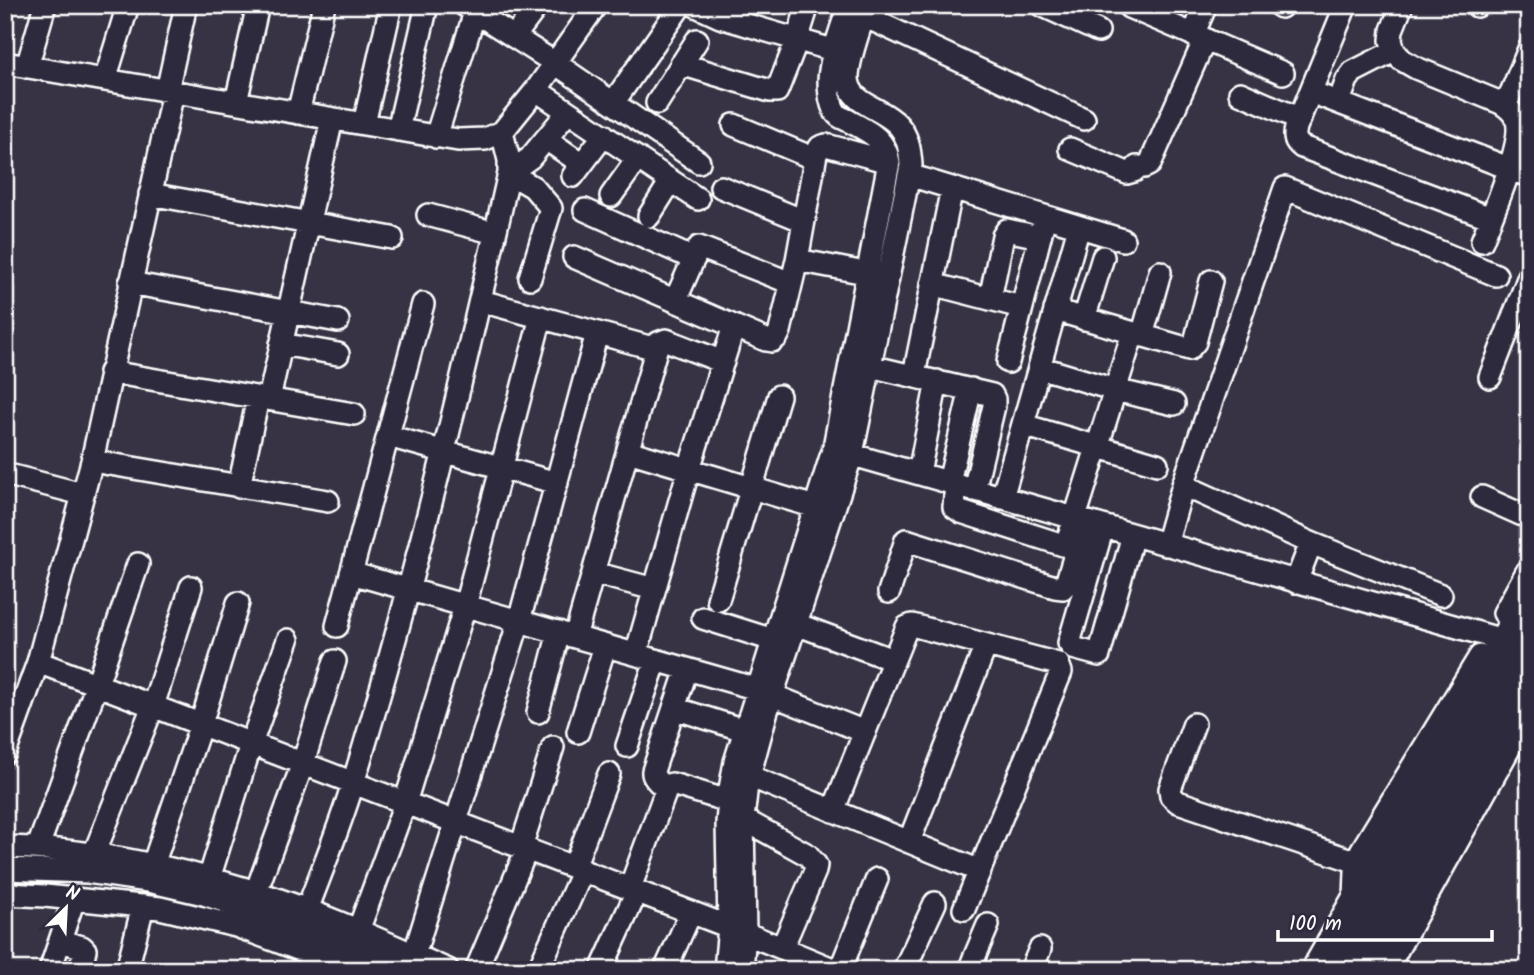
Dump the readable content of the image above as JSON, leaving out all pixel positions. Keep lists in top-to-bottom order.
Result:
{
  "scale_bar": "100 m",
  "north": "top right"
}
